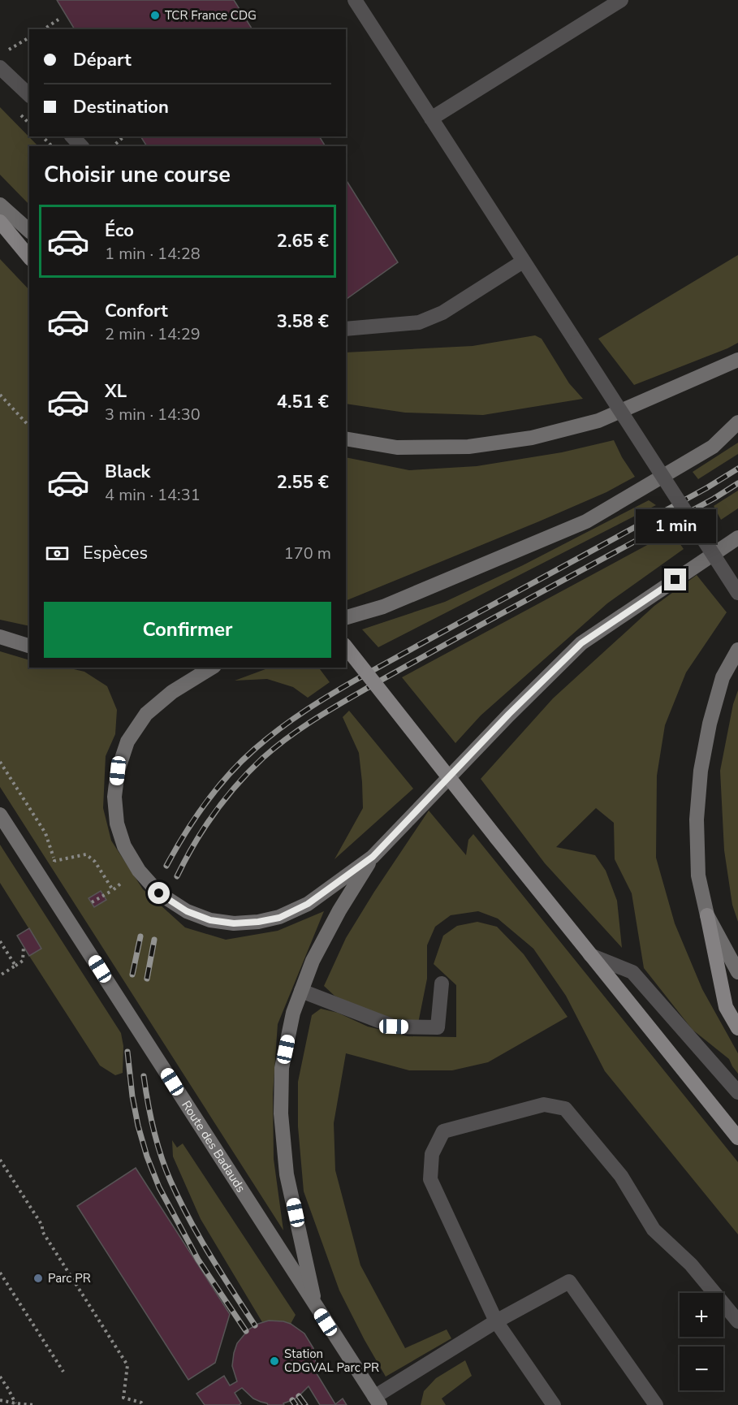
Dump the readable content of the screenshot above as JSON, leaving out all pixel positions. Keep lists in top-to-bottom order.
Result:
{
  "streets": {
    "main road": ["Route des Badauds"]
  },
  "places": ["TCR France CDG", "Parc PR", "Station CDGVAL Parc PR"],
  "page": {
    "banner": ["Départ", "Destination"],
    "heading": "Choisir une course",
    "list": [
      {
        "name": "Éco",
        "note": "1 min · 14:28",
        "value": "2.65 €"
      },
      {
        "name": "Confort",
        "note": "2 min · 14:29",
        "value": "3.58 €"
      },
      {
        "name": "XL",
        "note": "3 min · 14:30",
        "value": "4.51 €"
      },
      {
        "name": "Black",
        "note": "4 min · 14:31",
        "value": "2.55 €"
      }
    ],
    "bubble": "1 min",
    "pay": ["Espèces", "170 m"],
    "buttons": "Confirmer",
    "map_buttons": ["+", "−"]
  }
}
